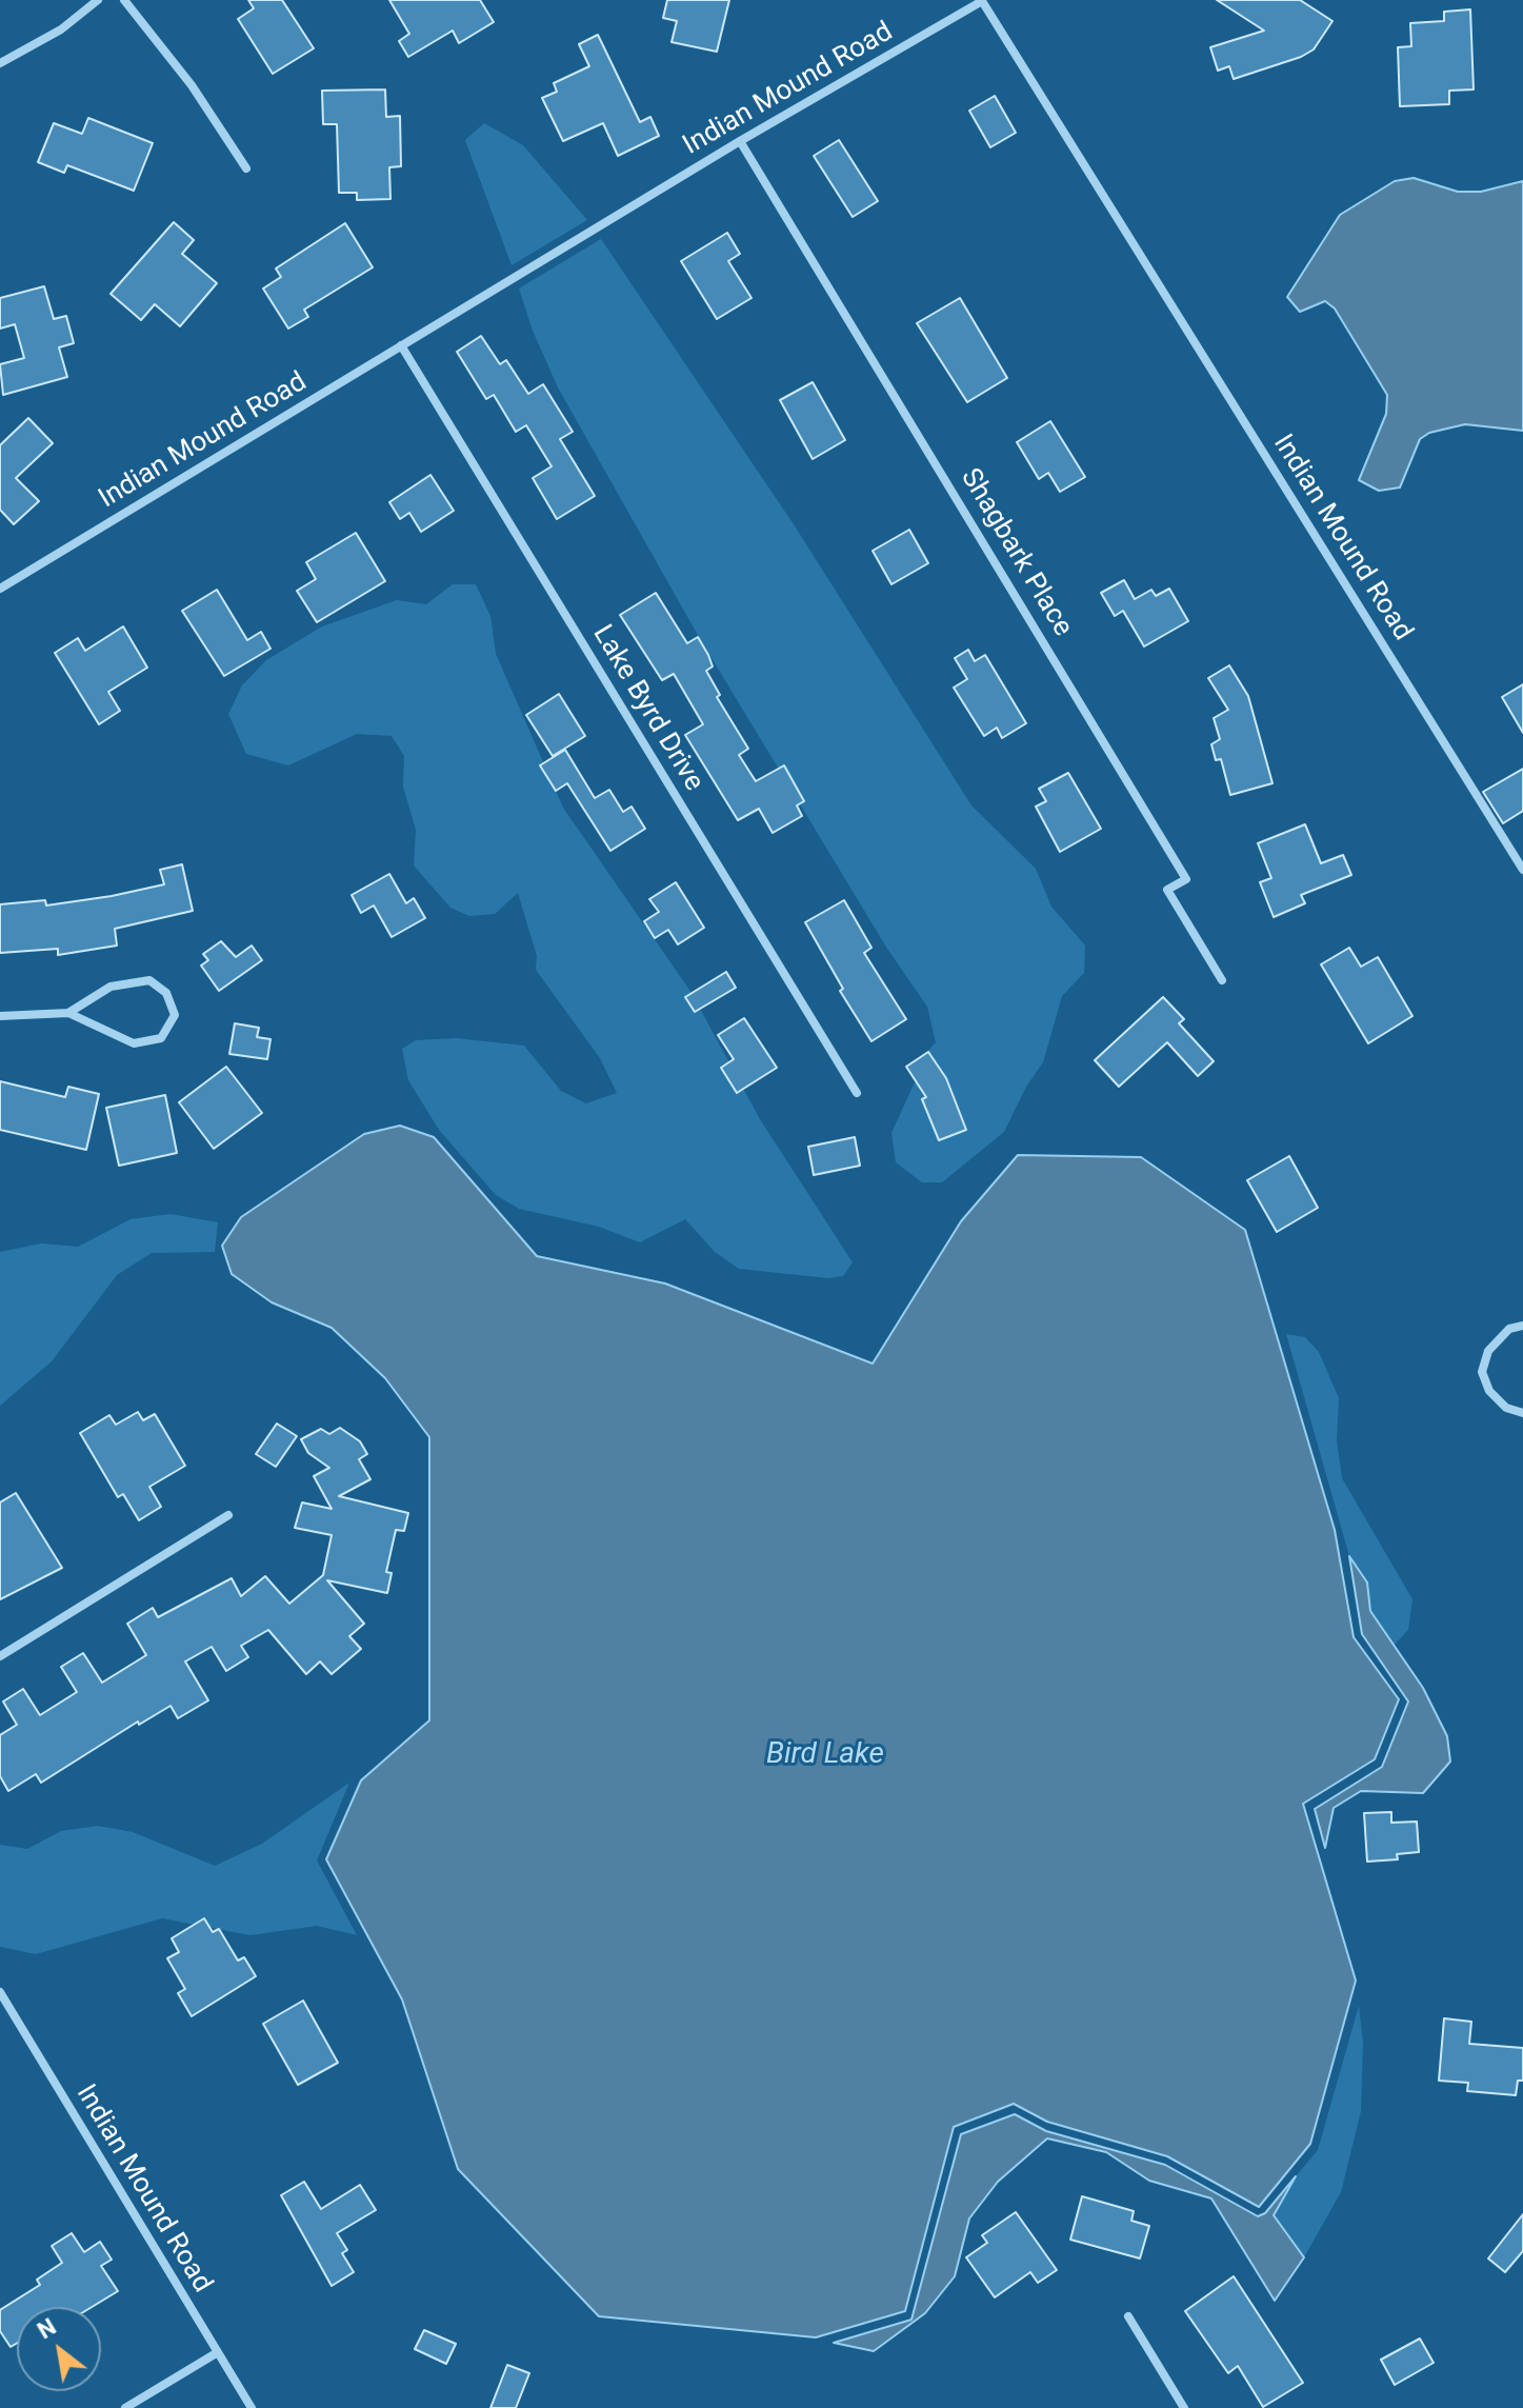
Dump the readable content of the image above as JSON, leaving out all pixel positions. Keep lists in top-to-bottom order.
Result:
{
  "streets": {
    "street": ["Indian Mound Road", "Shagbark Place", "Lake Byrd Drive"]
  },
  "crossings": [
    ["Indian Mound Road", "Shagbark Place"],
    ["Indian Mound Road", "Lake Byrd Drive"]
  ],
  "water": ["Bird Lake"],
  "north": "top left"
}
